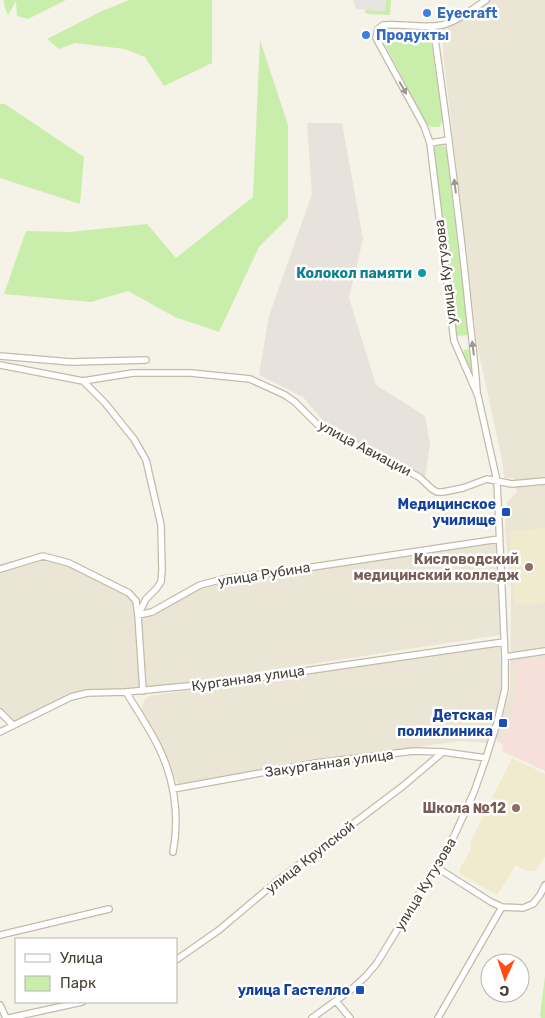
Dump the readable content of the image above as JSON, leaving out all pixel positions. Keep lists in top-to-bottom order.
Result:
{
  "streets": {
    "street": [
      "улица Кутузова",
      "улица Авиации",
      "улица Рубина",
      "Курганная улица",
      "Закурганная улица",
      "улица Крупской"
    ]
  },
  "crossings": [
    ["улица Кутузова", "улица Авиации"],
    ["улица Кутузова", "улица Рубина"],
    ["улица Кутузова", "Курганная улица"],
    ["улица Кутузова", "Закурганная улица"],
    ["Закурганная улица", "улица Крупской"]
  ],
  "places": {
    "other": [
      "Eyecraft",
      "Продукты",
      "Колокол памяти",
      "Кисловодский медицинский колледж",
      "Школа №12"
    ],
    "transit": ["Медицинское училище", "Детская поликлиника", "улица Гастелло"]
  },
  "legend": ["Улица", "Парк"],
  "north": "bottom"
}
